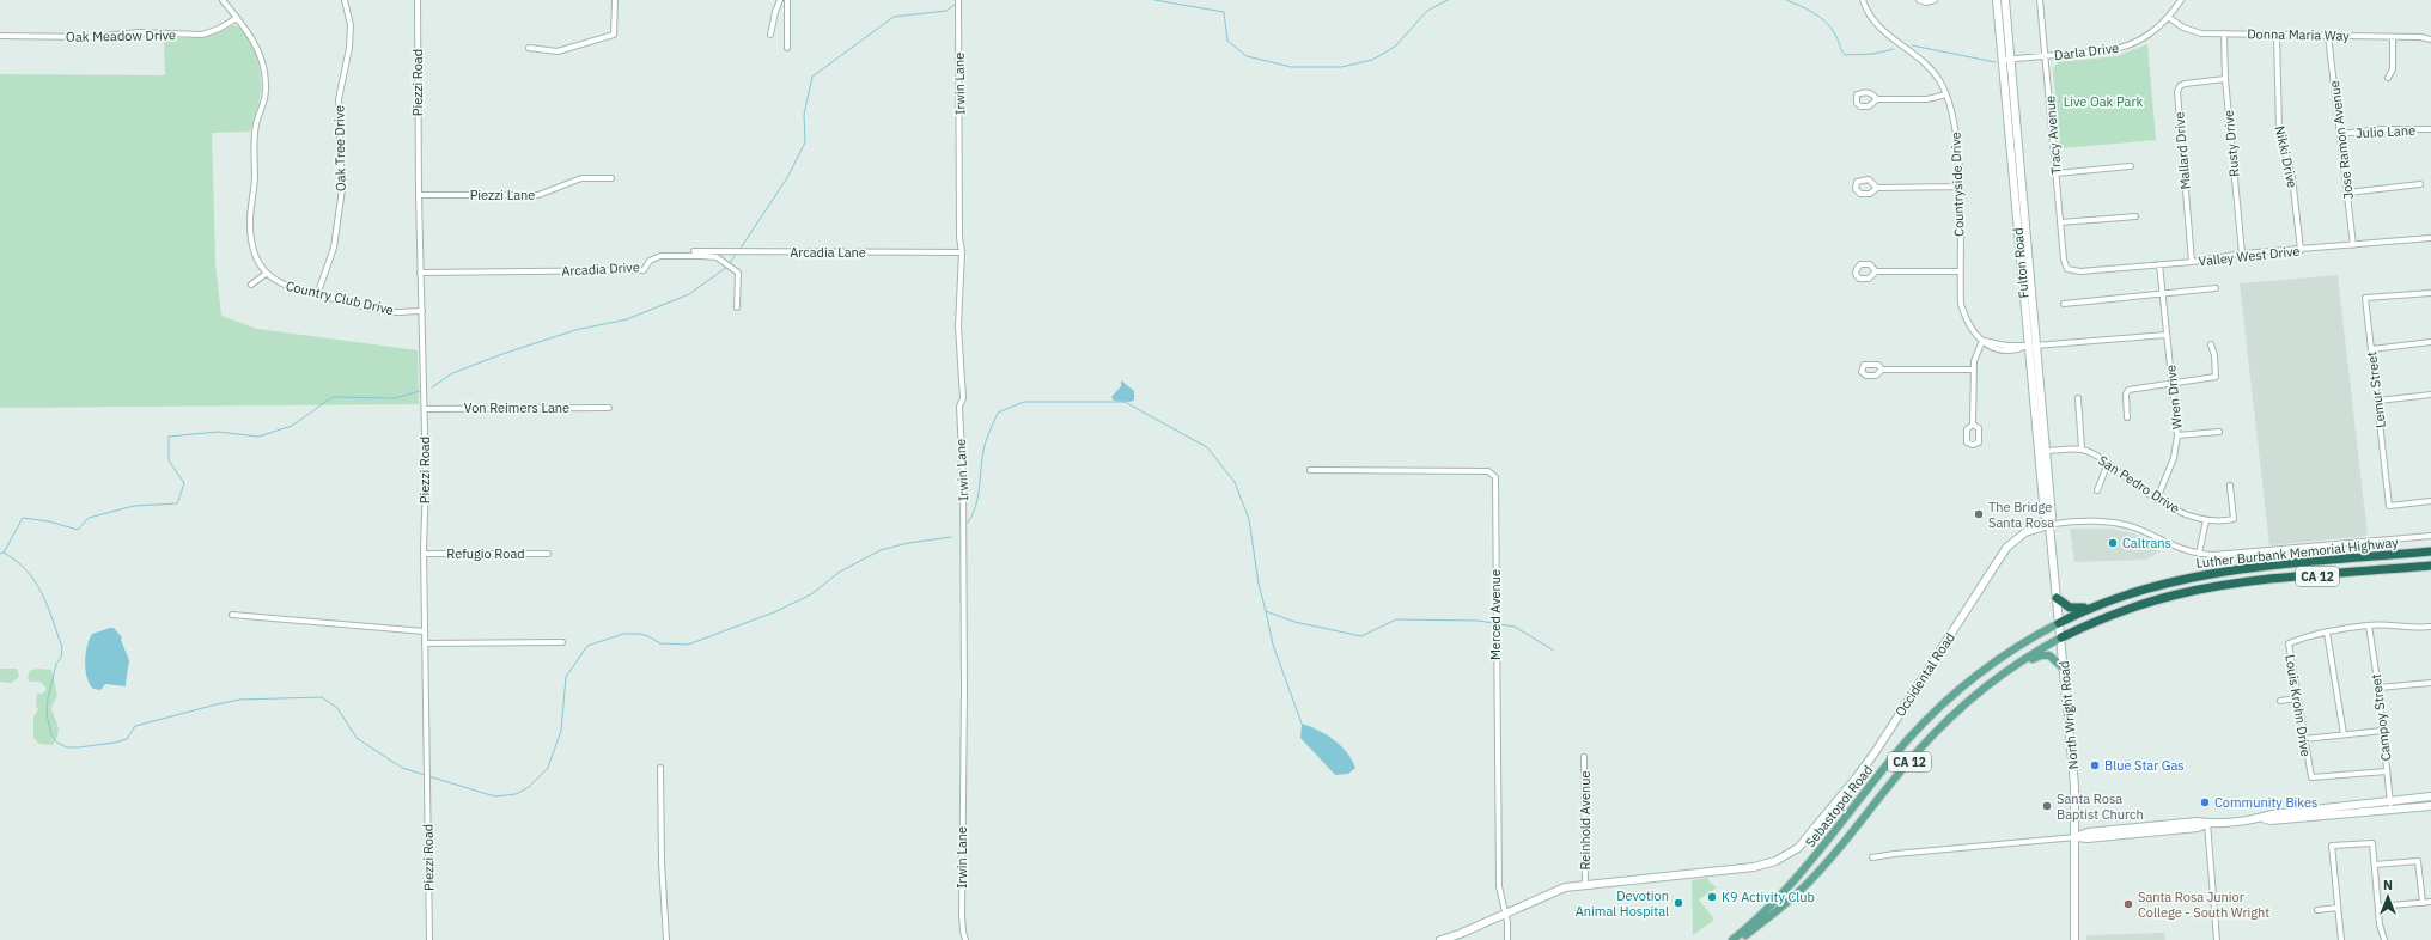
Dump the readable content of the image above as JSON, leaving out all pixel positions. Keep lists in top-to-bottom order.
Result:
{
  "streets": {
    "highway": ["Luther Burbank Memorial Highway", "CA 12"],
    "main road": [
      "Fulton Road",
      "Occidental Road",
      "North Wright Road",
      "Sebastopol Road"
    ],
    "street": [
      "Donna Maria Way",
      "Oak Meadow Drive",
      "Darla Drive",
      "Piezzi Road",
      "Irwin Lane",
      "Julio Lane",
      "Tracy Avenue",
      "Jose Ramon Avenue",
      "Rusty Drive",
      "Oak Tree Drive",
      "Mallard Drive",
      "Nikki Drive",
      "Countryside Drive",
      "Piezzi Lane",
      "Arcadia Lane",
      "Valley West Drive",
      "Arcadia Drive",
      "Country Club Drive",
      "Lemur Street",
      "Wren Drive",
      "Von Reimers Lane",
      "San Pedro Drive",
      "Refugio Road",
      "Merced Avenue",
      "Louis Krohn Drive",
      "Campoy Street",
      "Reinhold Avenue"
    ]
  },
  "crossings": [
    ["Donna Maria Way", "Darla Drive"],
    ["Donna Maria Way", "Jose Ramon Avenue"],
    ["Donna Maria Way", "Rusty Drive"],
    ["Donna Maria Way", "Nikki Drive"],
    ["Darla Drive", "Tracy Avenue"],
    ["Darla Drive", "Fulton Road"],
    ["Piezzi Road", "Piezzi Lane"],
    ["Piezzi Road", "Arcadia Drive"],
    ["Piezzi Road", "Country Club Drive"],
    ["Piezzi Road", "Von Reimers Lane"],
    ["Piezzi Road", "Refugio Road"],
    ["Irwin Lane", "Arcadia Lane"],
    ["Julio Lane", "Jose Ramon Avenue"],
    ["Tracy Avenue", "Valley West Drive"],
    ["Jose Ramon Avenue", "Valley West Drive"],
    ["Rusty Drive", "Mallard Drive"],
    ["Rusty Drive", "Valley West Drive"],
    ["Oak Tree Drive", "Country Club Drive"],
    ["Mallard Drive", "Valley West Drive"],
    ["Nikki Drive", "Valley West Drive"],
    ["Countryside Drive", "Fulton Road"],
    ["Countryside Drive", "Wren Drive"],
    ["Valley West Drive", "Wren Drive"],
    ["Fulton Road", "Luther Burbank Memorial Highway"],
    ["Fulton Road", "Occidental Road"],
    ["Fulton Road", "North Wright Road"],
    ["Fulton Road", "Sebastopol Road"],
    ["Wren Drive", "San Pedro Drive"],
    ["Luther Burbank Memorial Highway", "North Wright Road"],
    ["Luther Burbank Memorial Highway", "Sebastopol Road"],
    ["Merced Avenue", "Occidental Road"],
    ["Occidental Road", "Reinhold Avenue"],
    ["Louis Krohn Drive", "Campoy Street"],
    ["North Wright Road", "Sebastopol Road"]
  ],
  "parks": ["Live Oak Park"],
  "places": [
    "The Bridge Santa Rosa",
    "Caltrans",
    "Blue Star Gas",
    "Community Bikes",
    "Santa Rosa Baptist Church",
    "K9 Activity Club",
    "Devotion Animal Hospital",
    "Santa Rosa Junior College - South Wright"
  ],
  "north": "top"
}
